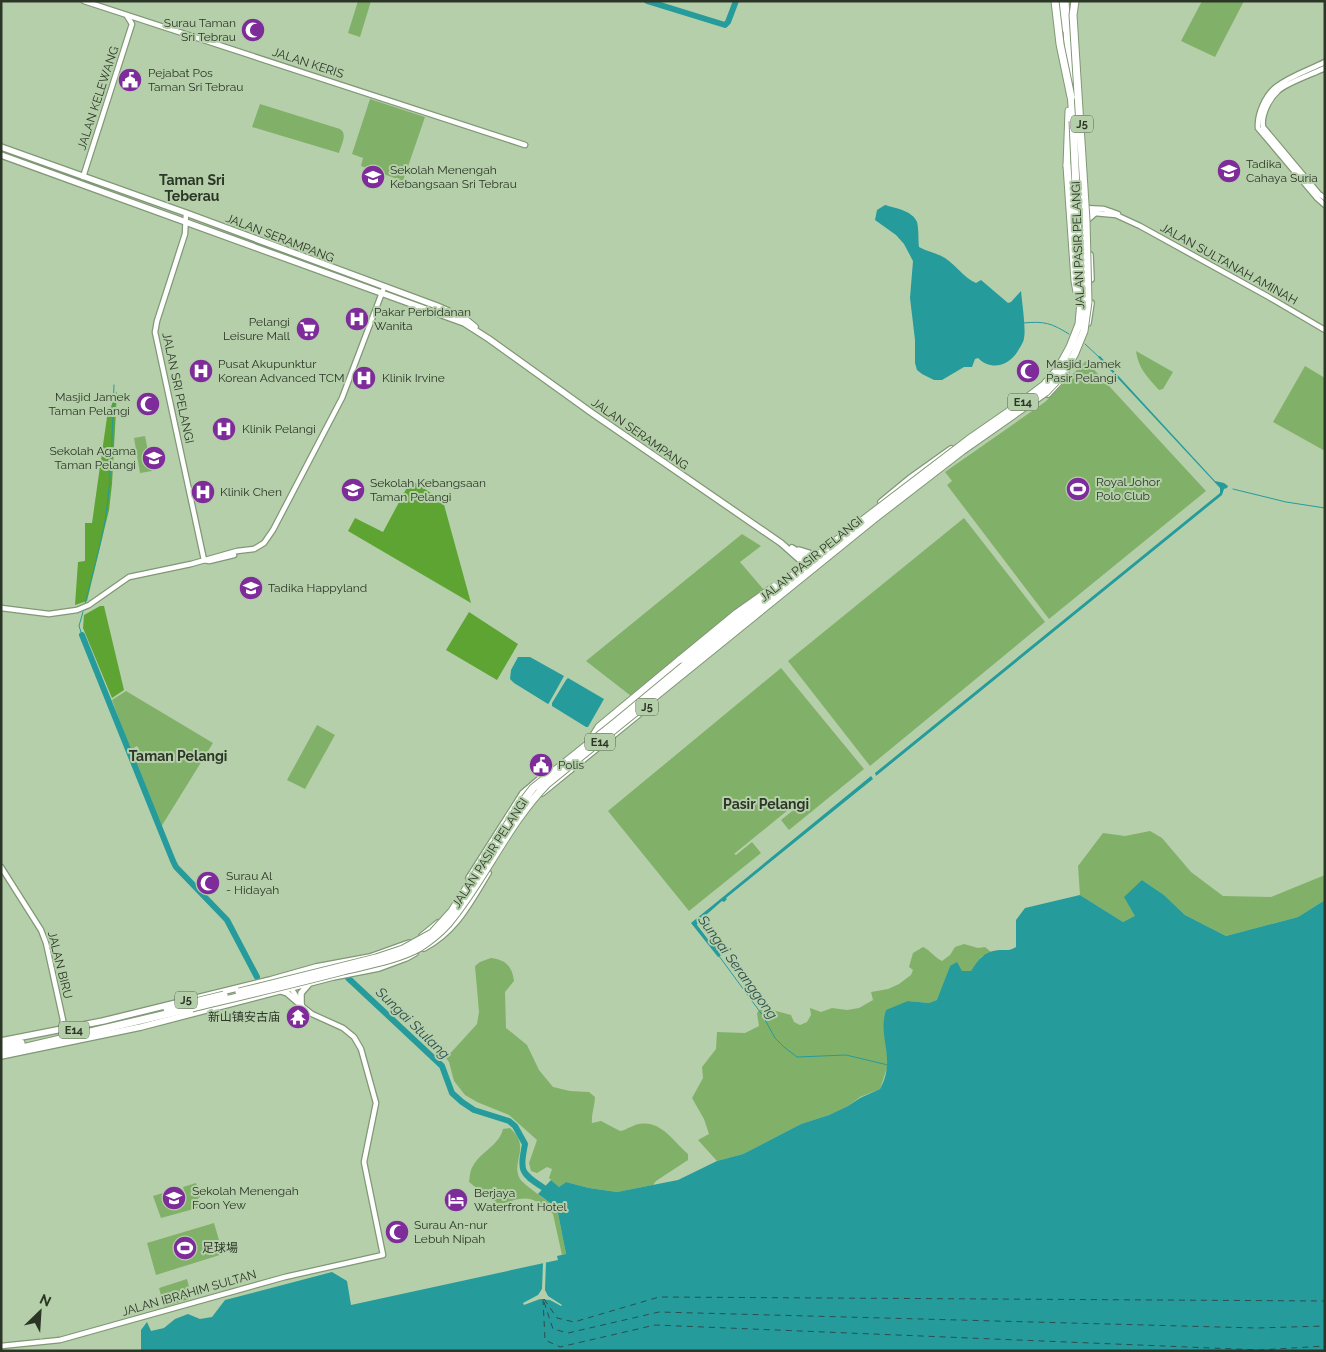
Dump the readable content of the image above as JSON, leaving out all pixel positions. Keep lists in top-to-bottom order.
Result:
{
  "streets": {
    "highway": ["E14"],
    "main road": ["J5", "JALAN SERAMPANG", "JALAN PASIR PELANGI"],
    "street": [
      "JALAN KERIS",
      "JALAN KELEWANG",
      "JALAN SULTANAH AMINAH",
      "JALAN SRI PELANGI",
      "JALAN BIRU",
      "JALAN IBRAHIM SULTAN"
    ]
  },
  "crossings": [
    ["JALAN KELEWANG", "JALAN SERAMPANG"],
    ["J5", "JALAN PASIR PELANGI"],
    ["J5", "E14"],
    ["J5", "JALAN BIRU"],
    ["JALAN SERAMPANG", "JALAN PASIR PELANGI"],
    ["JALAN SERAMPANG", "JALAN SRI PELANGI"],
    ["JALAN PASIR PELANGI", "JALAN SULTANAH AMINAH"],
    ["JALAN PASIR PELANGI", "E14"]
  ],
  "districts": ["Taman Sri Teberau", "Taman Pelangi", "Pasir Pelangi"],
  "water": ["Sungai Seranggong", "Sungai Stulang"],
  "places": {
    "mosque": [
      "Surau Taman Sri Tebrau",
      "Masjid Jamek Pasir Pelangi",
      "Masjid Jamek Taman Pelangi",
      "Surau Al - Hidayah",
      "Surau An-nur Lebuh Nipah"
    ],
    "public building": ["Pejabat Pos Taman Sri Tebrau", "Polis"],
    "school or university": [
      "Tadika Cahaya Suria",
      "Sekolah Menengah Kebangsaan Sri Tebrau",
      "Sekolah Agama Taman Pelangi",
      "Sekolah Kebangsaan Taman Pelangi",
      "Tadika Happyland",
      "Sekolah Menengah Foon Yew"
    ],
    "hospital": [
      "Pakar Perbidanan Wanita",
      "Pusat Akupunktur Korean Advanced TCM",
      "Klinik Irvine",
      "Klinik Pelangi",
      "Klinik Chen"
    ],
    "supermarket": ["Pelangi Leisure Mall"],
    "sports": ["Royal Johor Polo Club", "足球場"],
    "temple": ["新山镇安古庙"],
    "hotel": ["Berjaya Waterfront Hotel"]
  },
  "north": "top right"
}
